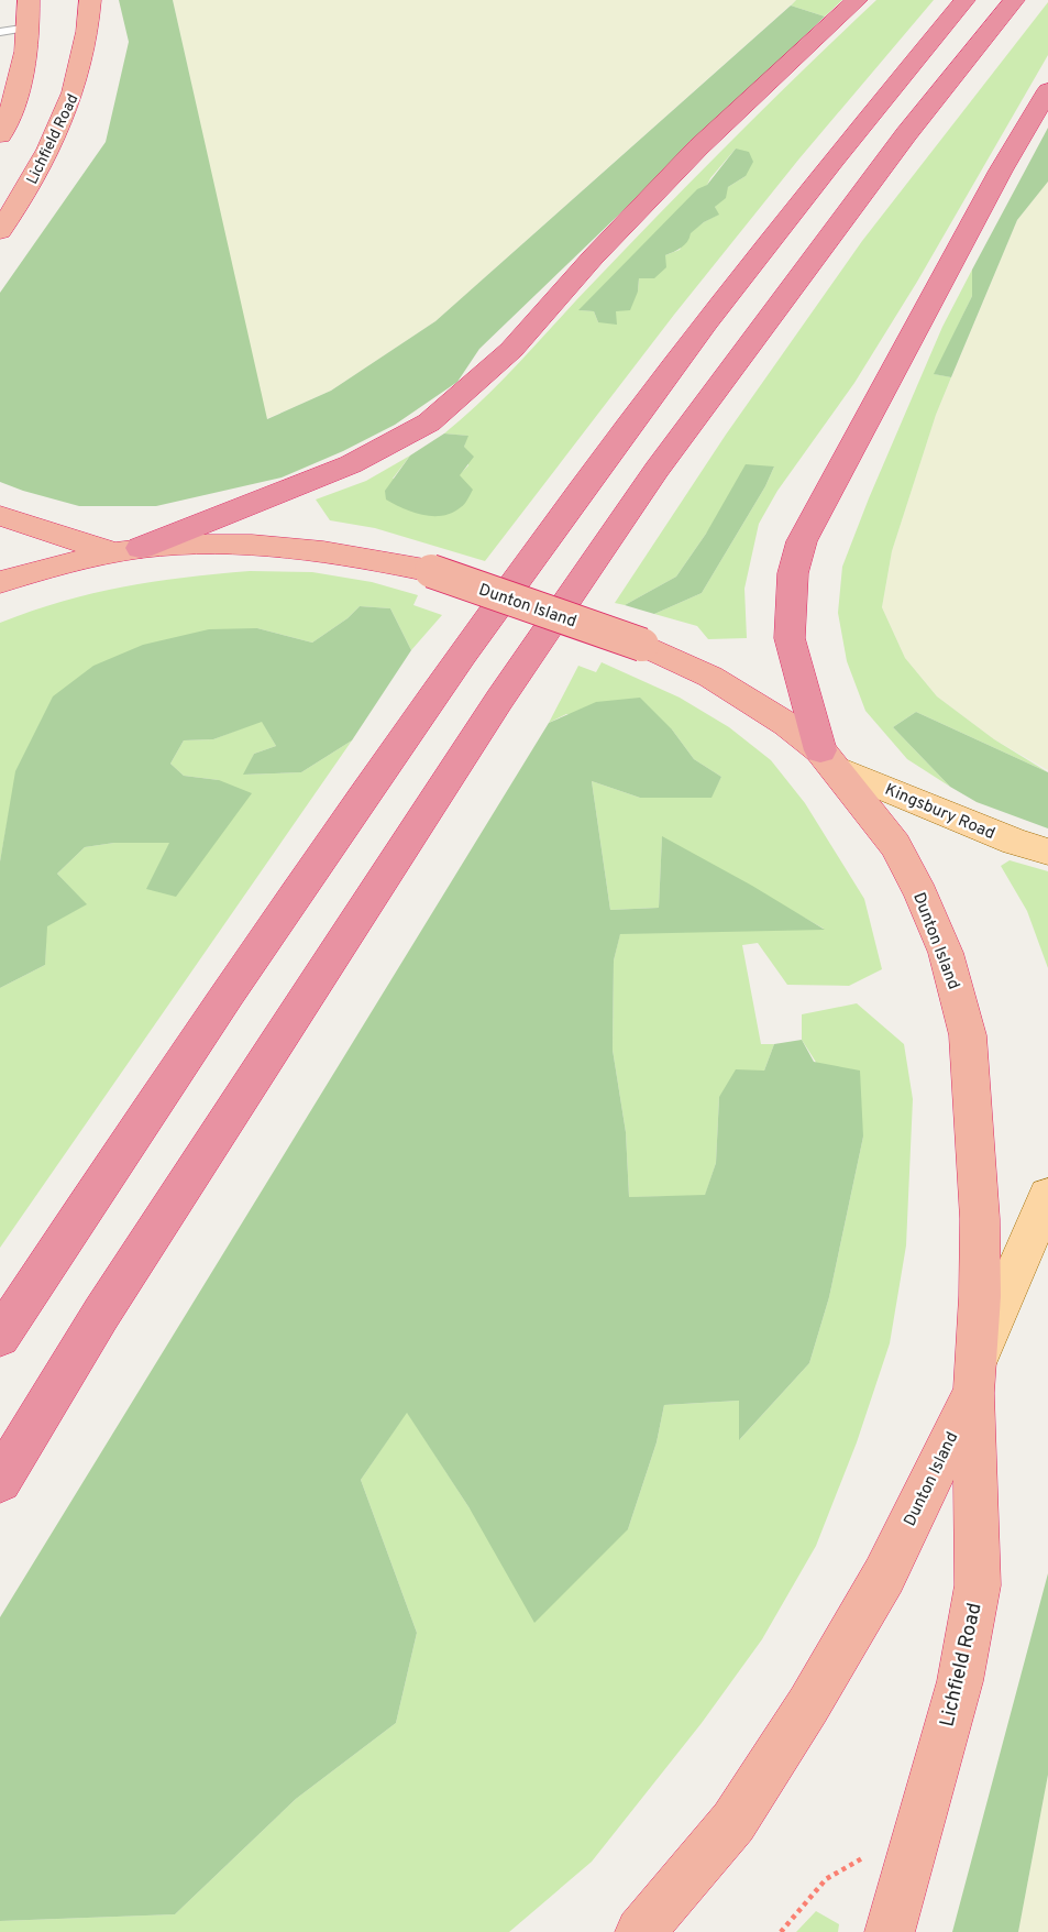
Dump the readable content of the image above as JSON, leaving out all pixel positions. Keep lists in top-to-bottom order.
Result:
{
  "streets": {
    "highway": ["Lichfield Road", "Dunton Island"],
    "main road": ["Kingsbury Road"]
  },
  "crossings": [
    ["Lichfield Road", "Dunton Island"],
    ["Dunton Island", "Kingsbury Road"]
  ]
}
